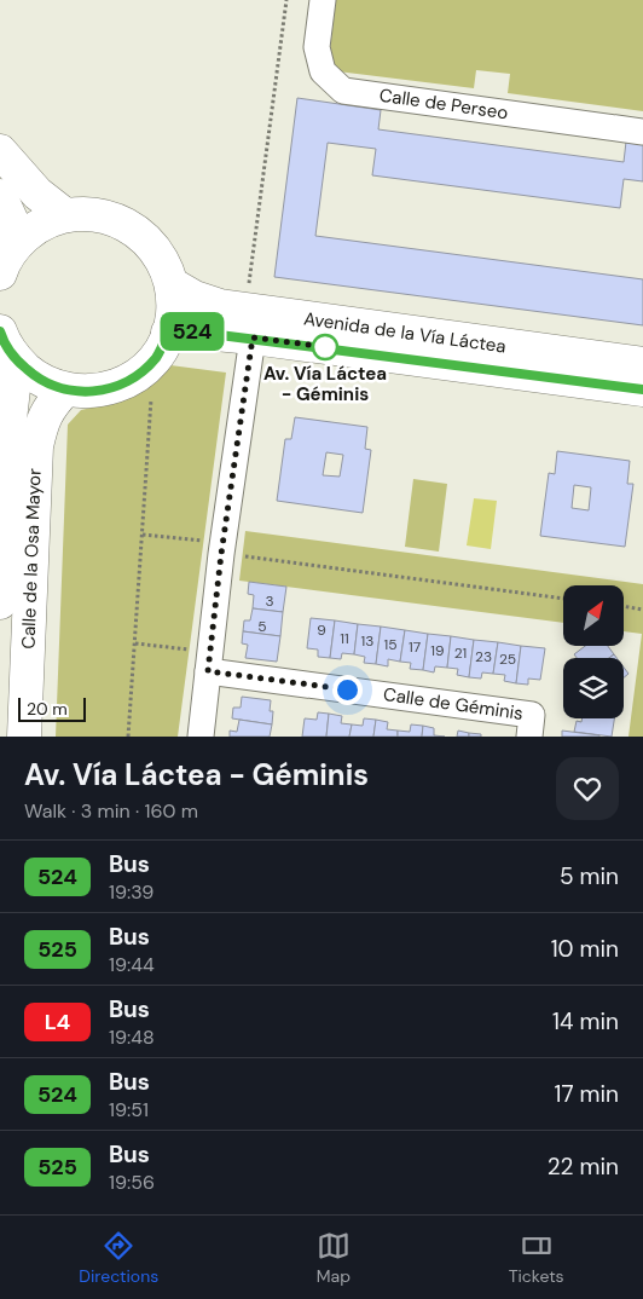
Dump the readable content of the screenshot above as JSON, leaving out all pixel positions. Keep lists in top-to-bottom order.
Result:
{
  "streets": {
    "street": [
      "Calle de Perseo",
      "Avenida de la Vía Láctea",
      "Calle de la Osa Mayor",
      "Calle de Géminis"
    ]
  },
  "places": ["Av. Vía Láctea - Géminis"],
  "lines": ["bus line 524"],
  "house_numbers": [
    "3",
    "5",
    "9",
    "11",
    "13",
    "15",
    "17",
    "19",
    "21",
    "23",
    "25"
  ],
  "scale_bar": "20 m",
  "north": "top right",
  "page": {
    "on_map": "524",
    "scale": "20 m",
    "heading": ["Av. Vía Láctea - Géminis", "Walk · 3 min · 160 m"],
    "list": [
      {
        "mark": "524",
        "name": "Bus",
        "note": "19:39",
        "value": "5 min"
      },
      {
        "mark": "525",
        "name": "Bus",
        "note": "19:44",
        "value": "10 min"
      },
      {
        "mark": "L4",
        "name": "Bus",
        "note": "19:48",
        "value": "14 min"
      },
      {
        "mark": "524",
        "name": "Bus",
        "note": "19:51",
        "value": "17 min"
      },
      {
        "mark": "525",
        "name": "Bus",
        "note": "19:56",
        "value": "22 min"
      }
    ],
    "tabs": ["Directions", "Map", "Tickets"]
  }
}
